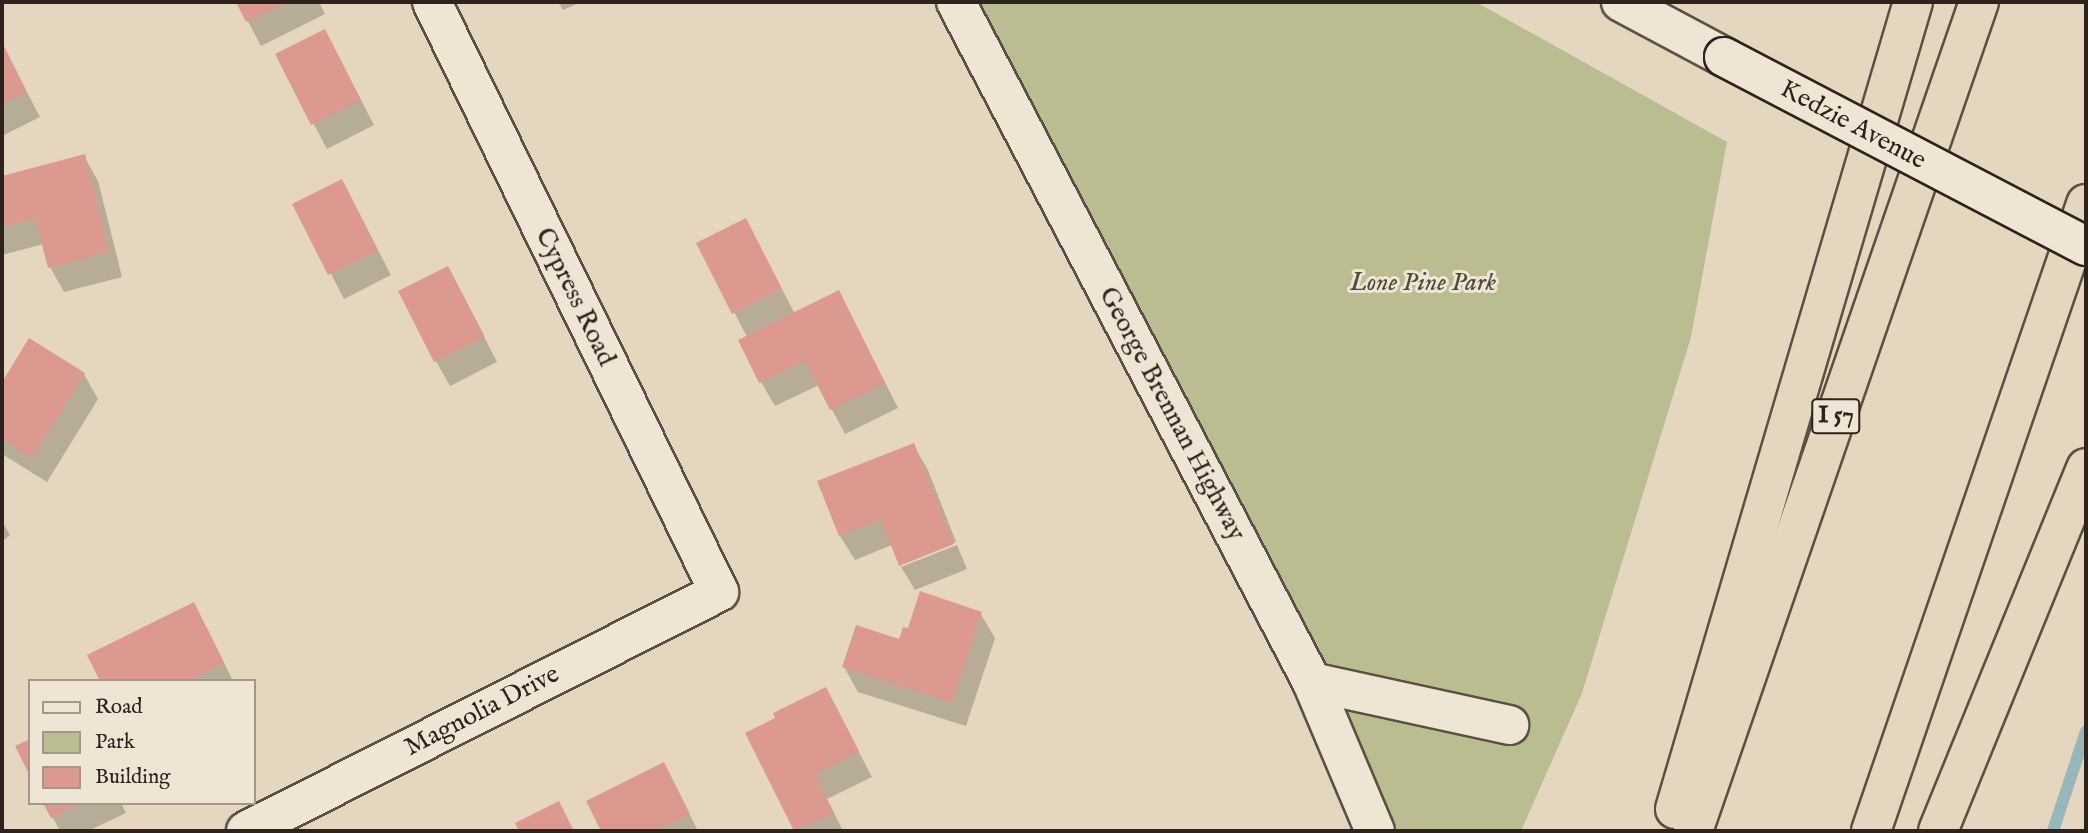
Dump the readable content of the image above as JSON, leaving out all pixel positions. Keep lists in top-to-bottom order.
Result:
{
  "streets": {
    "highway": ["I 57"],
    "street": [
      "Kedzie Avenue",
      "Cypress Road",
      "George Brennan Highway",
      "Magnolia Drive"
    ]
  },
  "crossings": [
    ["Cypress Road", "Magnolia Drive"]
  ],
  "parks": ["Lone Pine Park"],
  "legend": ["Road", "Park", "Building"]
}
